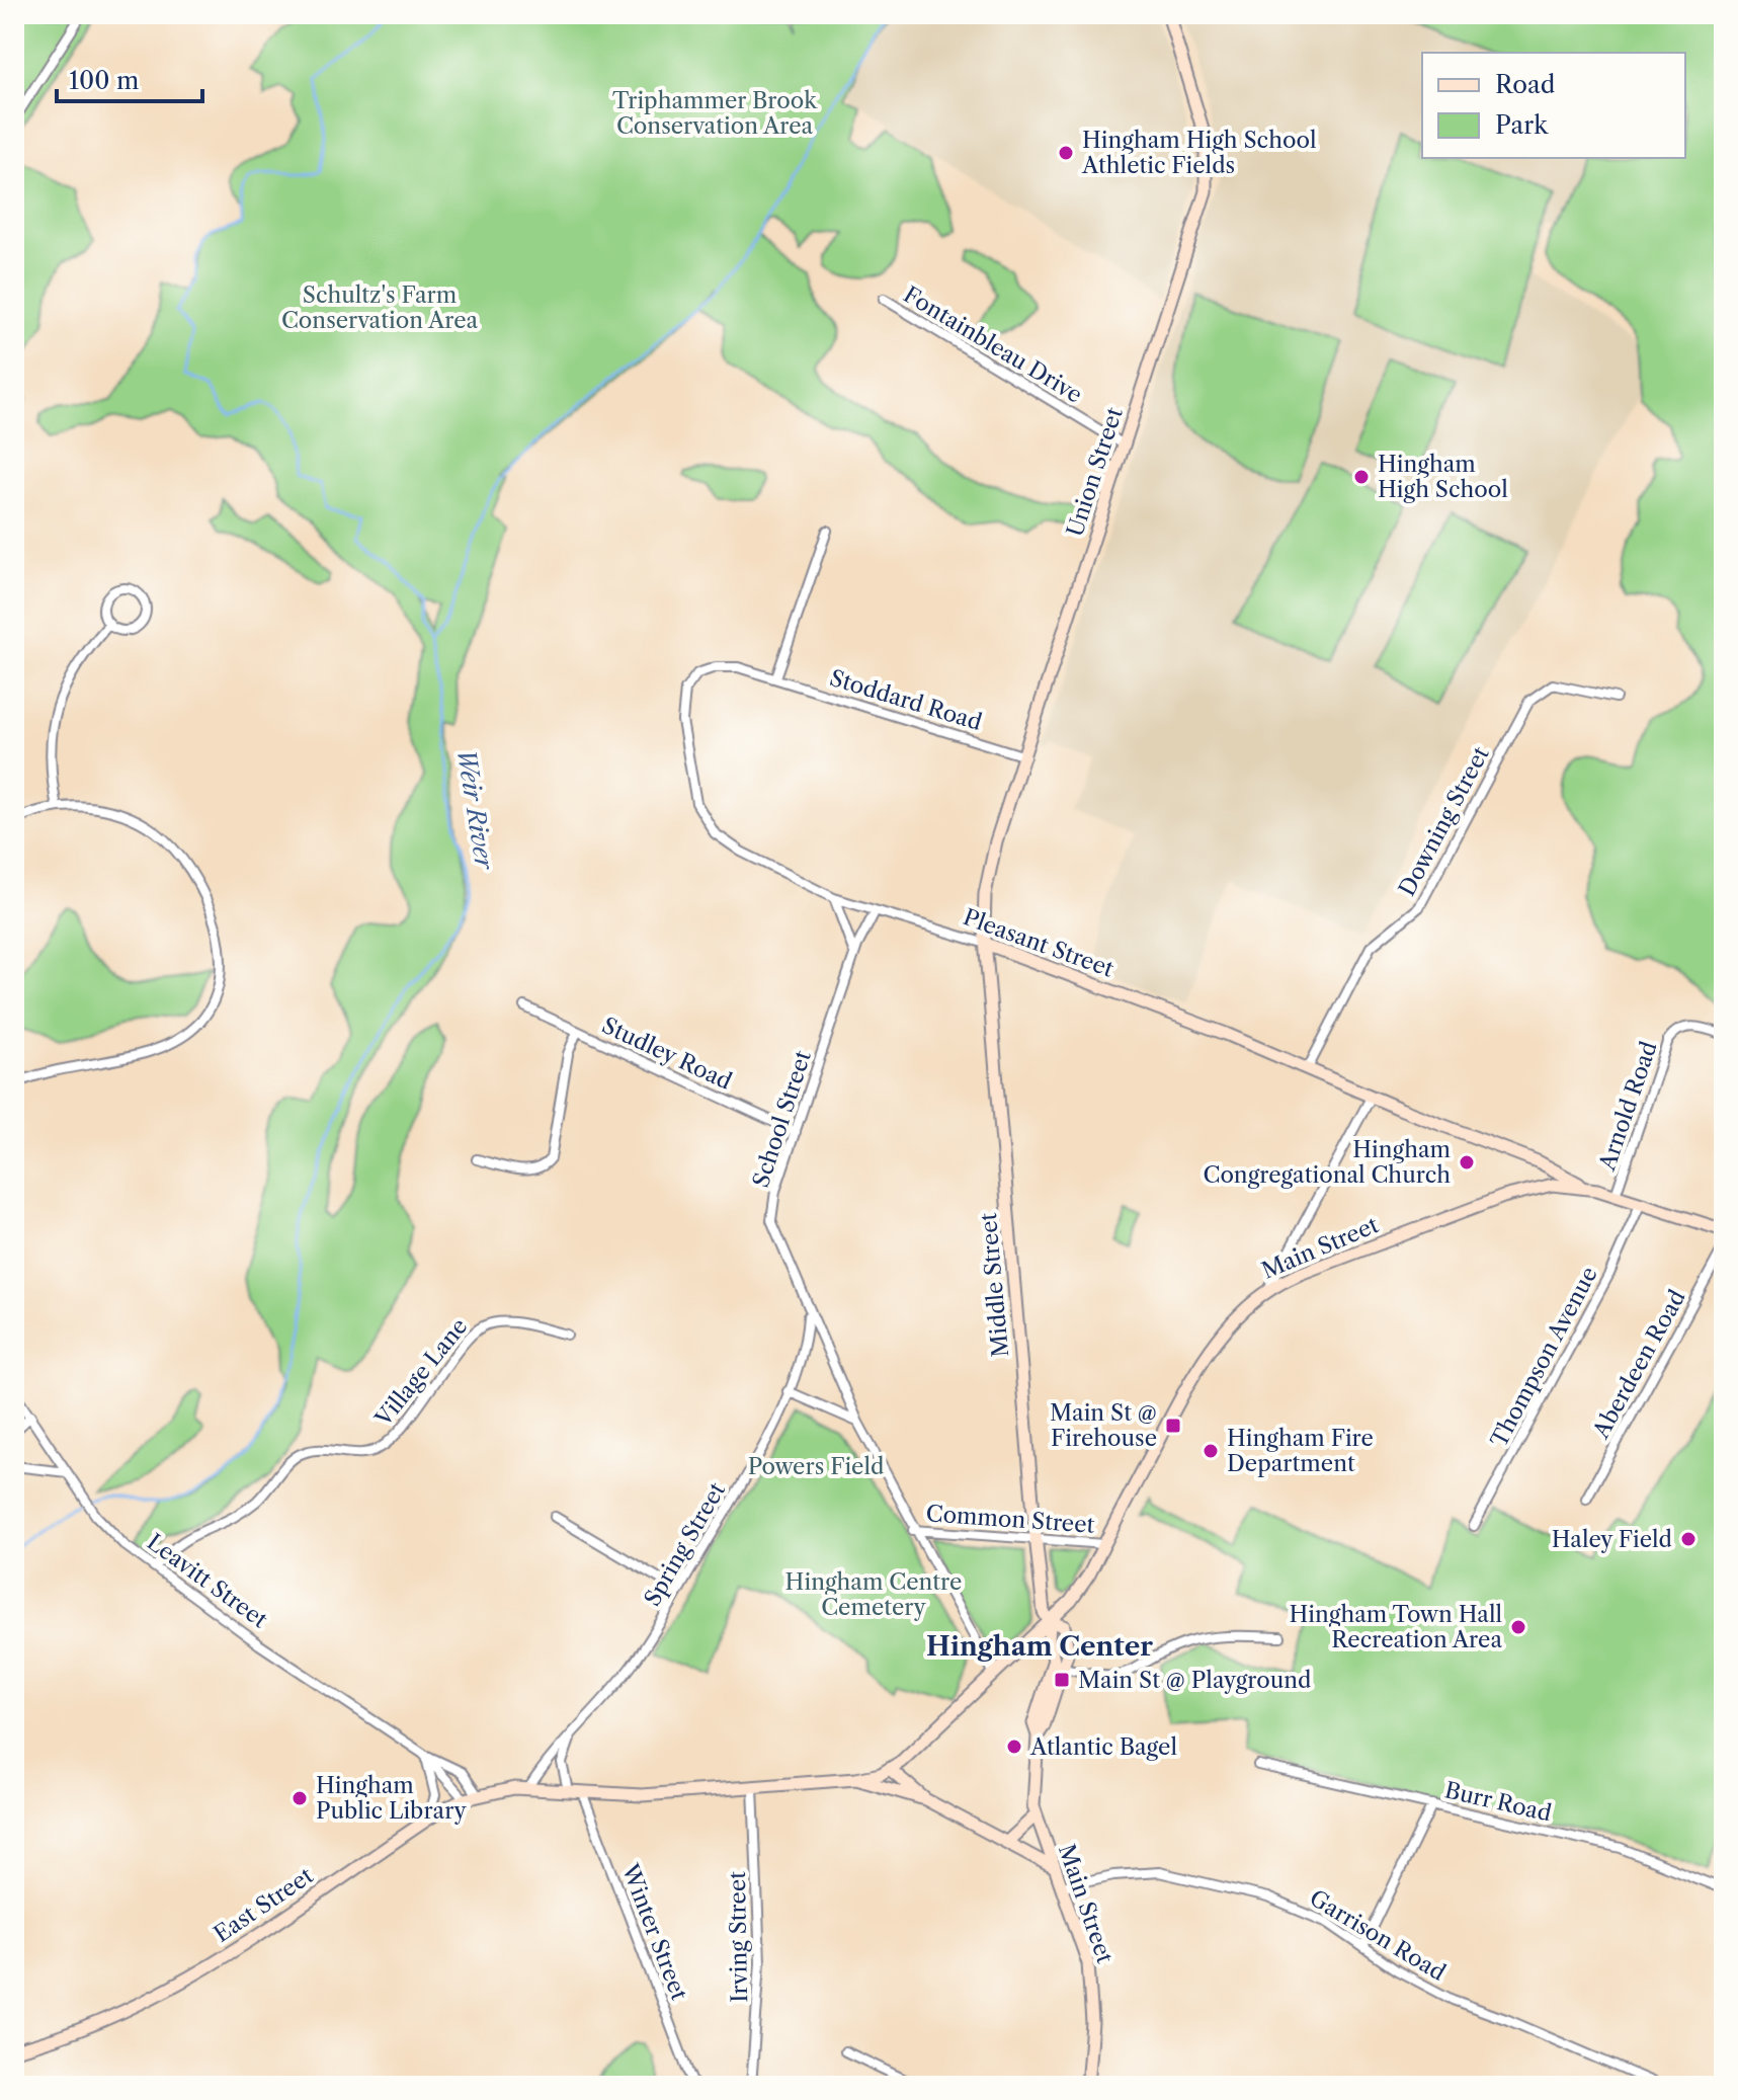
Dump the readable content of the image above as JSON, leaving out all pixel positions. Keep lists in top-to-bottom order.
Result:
{
  "streets": {
    "main road": [
      "Union Street",
      "Pleasant Street",
      "Main Street",
      "Middle Street",
      "East Street"
    ],
    "street": [
      "Fontainbleau Drive",
      "Stoddard Road",
      "Downing Street",
      "Studley Road",
      "Arnold Road",
      "School Street",
      "Thompson Avenue",
      "Aberdeen Road",
      "Village Lane",
      "Common Street",
      "Spring Street",
      "Leavitt Street",
      "Burr Road",
      "Winter Street",
      "Garrison Road",
      "Irving Street"
    ]
  },
  "crossings": [
    ["Fontainbleau Drive", "Union Street"],
    ["Union Street", "Stoddard Road"],
    ["Union Street", "Pleasant Street"],
    ["Union Street", "Middle Street"],
    ["Stoddard Road", "Pleasant Street"],
    ["Downing Street", "Pleasant Street"],
    ["Pleasant Street", "School Street"],
    ["Pleasant Street", "Main Street"],
    ["Pleasant Street", "Middle Street"],
    ["Studley Road", "School Street"],
    ["Arnold Road", "Main Street"],
    ["School Street", "Common Street"],
    ["School Street", "Spring Street"],
    ["Main Street", "Middle Street"],
    ["Main Street", "Thompson Avenue"],
    ["Main Street", "Common Street"],
    ["Main Street", "Garrison Road"],
    ["Middle Street", "Common Street"],
    ["Village Lane", "Leavitt Street"],
    ["Spring Street", "East Street"],
    ["Leavitt Street", "East Street"]
  ],
  "districts": ["Hingham Center"],
  "water": ["Weir River"],
  "parks": [
    "Triphammer Brook Conservation Area",
    "Schultz's Farm Conservation Area",
    "Powers Field",
    "Hingham Centre Cemetery"
  ],
  "places": {
    "other": [
      "Hingham High School Athletic Fields",
      "Hingham High School",
      "Hingham Congregational Church",
      "Hingham Fire Department",
      "Haley Field",
      "Hingham Town Hall Recreation Area",
      "Atlantic Bagel",
      "Hingham Public Library"
    ],
    "transit": ["Main St @ Firehouse", "Main St @ Playground"]
  },
  "legend": ["Road", "Park"],
  "scale_bar": "100 m"
}
